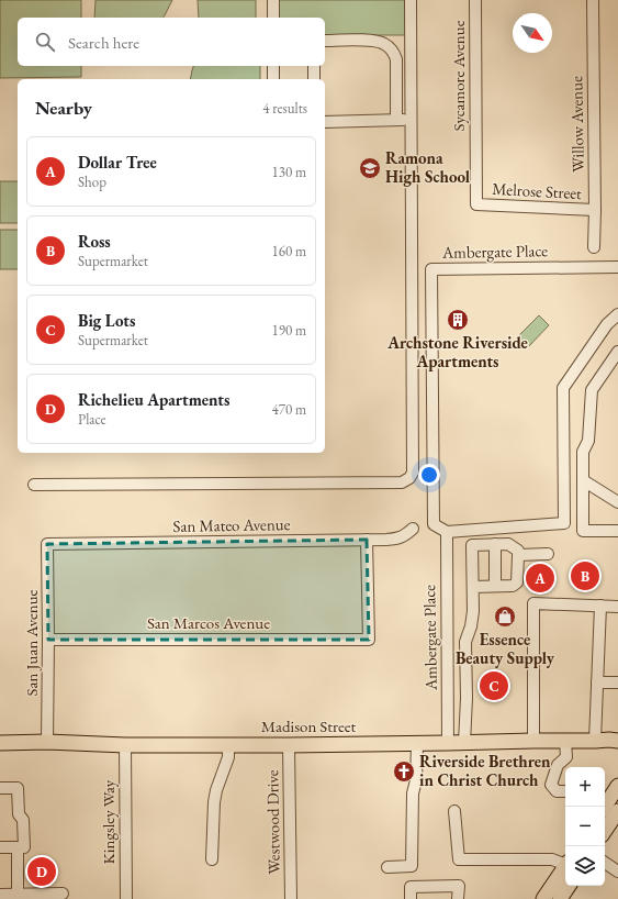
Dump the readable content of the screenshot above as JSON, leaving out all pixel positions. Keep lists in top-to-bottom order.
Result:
{
  "streets": {
    "main road": ["Madison Street"],
    "street": [
      "Sycamore Avenue",
      "Willow Avenue",
      "Melrose Street",
      "Ambergate Place",
      "San Mateo Avenue",
      "San Marcos Avenue",
      "San Juan Avenue",
      "Kingsley Way",
      "Westwood Drive"
    ]
  },
  "crossings": [
    ["Sycamore Avenue", "Melrose Street"],
    ["Willow Avenue", "Melrose Street"],
    ["Ambergate Place", "Madison Street"],
    ["San Mateo Avenue", "San Marcos Avenue"],
    ["San Mateo Avenue", "San Juan Avenue"],
    ["San Marcos Avenue", "San Juan Avenue"],
    ["San Juan Avenue", "Madison Street"],
    ["Madison Street", "Kingsley Way"],
    ["Madison Street", "Westwood Drive"]
  ],
  "places": {
    "school or university": ["Ramona High School"],
    "building": ["Archstone Riverside Apartments"],
    "shop": ["Essence Beauty Supply"],
    "church": ["Riverside Brethren in Christ Church"]
  },
  "north": "bottom right",
  "page": {
    "search": "Search here",
    "heading": ["Nearby", "4 results"],
    "list": [
      {
        "mark": "A",
        "name": "Dollar Tree",
        "note": "Shop",
        "value": "130 m"
      },
      {
        "mark": "B",
        "name": "Ross",
        "note": "Supermarket",
        "value": "160 m"
      },
      {
        "mark": "C",
        "name": "Big Lots",
        "note": "Supermarket",
        "value": "190 m"
      },
      {
        "mark": "D",
        "name": "Richelieu Apartments",
        "note": "Place",
        "value": "470 m"
      }
    ],
    "pins": [
      "B",
      "A",
      "C",
      "D"
    ],
    "map_buttons": ["+", "−"]
  }
}
